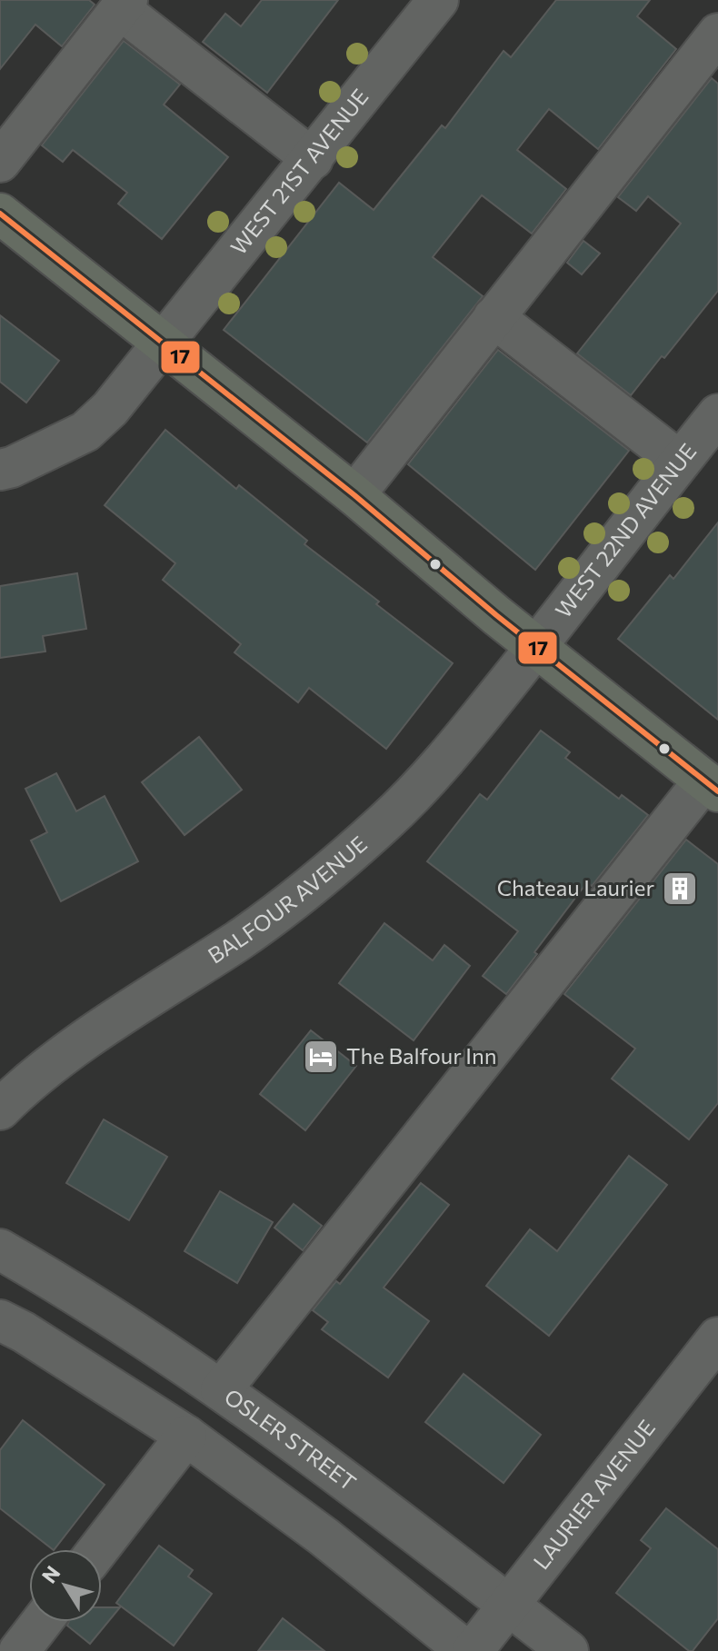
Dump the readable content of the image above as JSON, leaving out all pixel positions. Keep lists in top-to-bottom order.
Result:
{
  "streets": {
    "street": [
      "WEST 21ST AVENUE",
      "WEST 22ND AVENUE",
      "BALFOUR AVENUE",
      "OSLER STREET",
      "LAURIER AVENUE"
    ]
  },
  "crossings": [
    ["WEST 22ND AVENUE", "BALFOUR AVENUE"],
    ["OSLER STREET", "LAURIER AVENUE"]
  ],
  "places": {
    "building": ["Chateau Laurier"],
    "hotel": ["The Balfour Inn"]
  },
  "lines": ["transit line 17"],
  "north": "top left"
}
